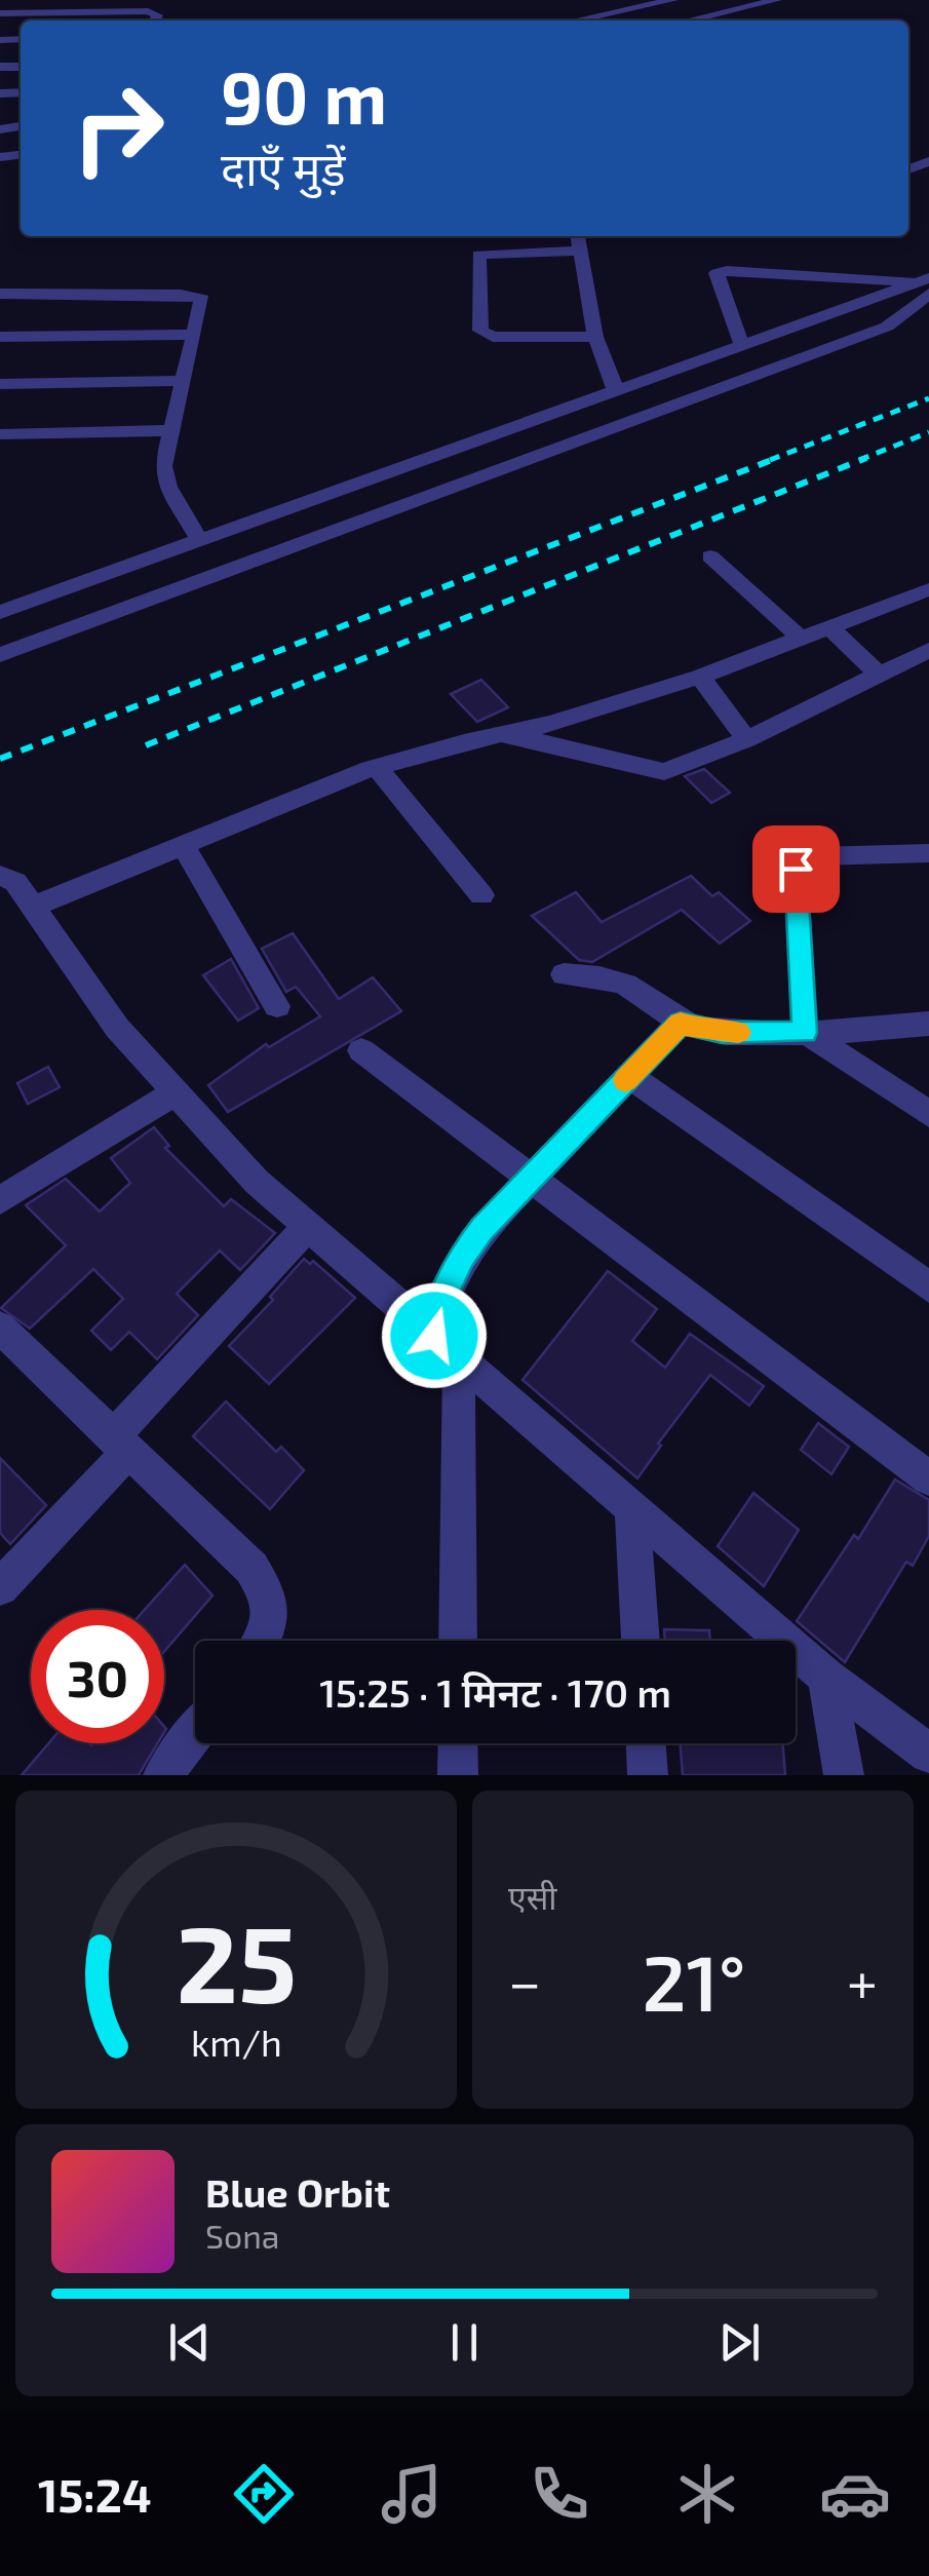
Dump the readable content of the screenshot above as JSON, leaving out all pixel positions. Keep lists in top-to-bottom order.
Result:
{
  "page": {
    "turn": ["90 m", "दाएँ मुड़ें"],
    "limit": "30",
    "trip": "15:25 · 1 मिनट · 170 m",
    "tile": "एसी",
    "heat": ["−", "21°", "+"],
    "song": ["Blue Orbit", "Sona"],
    "tabs": "15:24",
    "gauge": ["25", "km/h"]
  }
}
